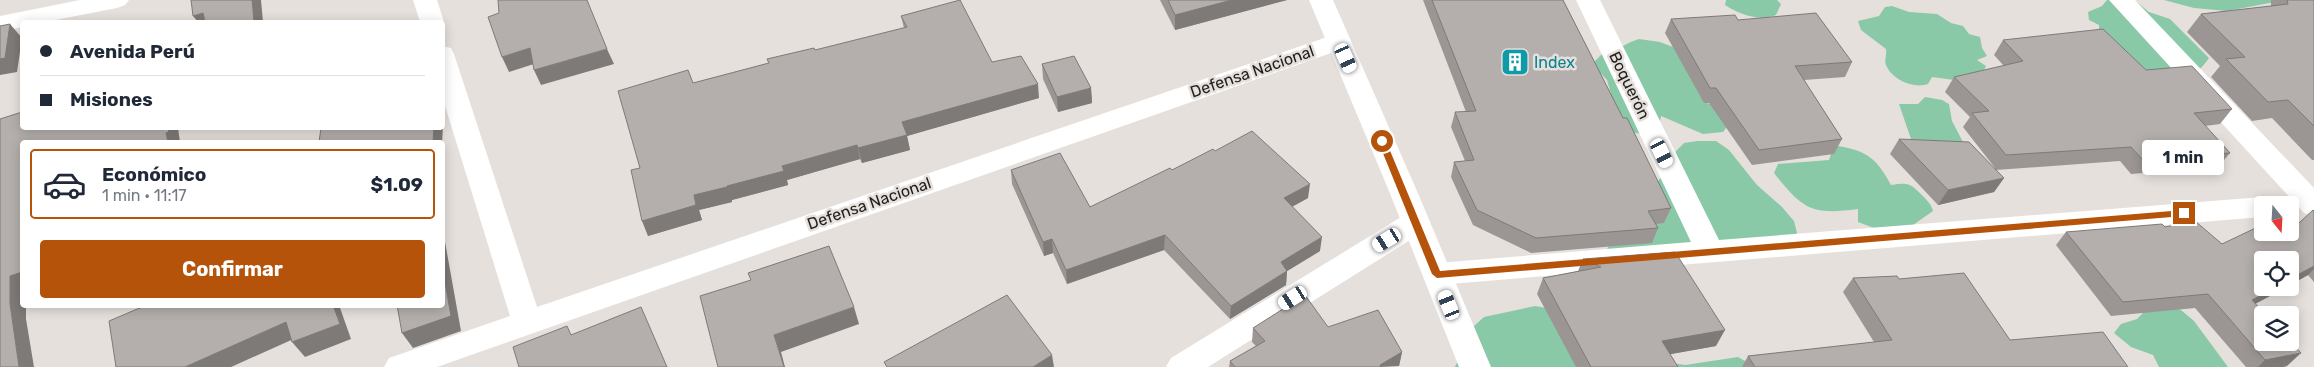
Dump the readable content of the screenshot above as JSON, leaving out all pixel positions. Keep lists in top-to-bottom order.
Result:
{
  "streets": {
    "street": ["Defensa Nacional", "Boquerón"]
  },
  "places": {
    "building": ["Index"]
  },
  "north": "bottom",
  "page": {
    "banner": ["Avenida Perú", "Misiones"],
    "bubble": "1 min",
    "list": [
      {
        "name": "Económico",
        "note": "1 min · 11:17",
        "value": "$1.09"
      }
    ],
    "buttons": "Confirmar"
  }
}
